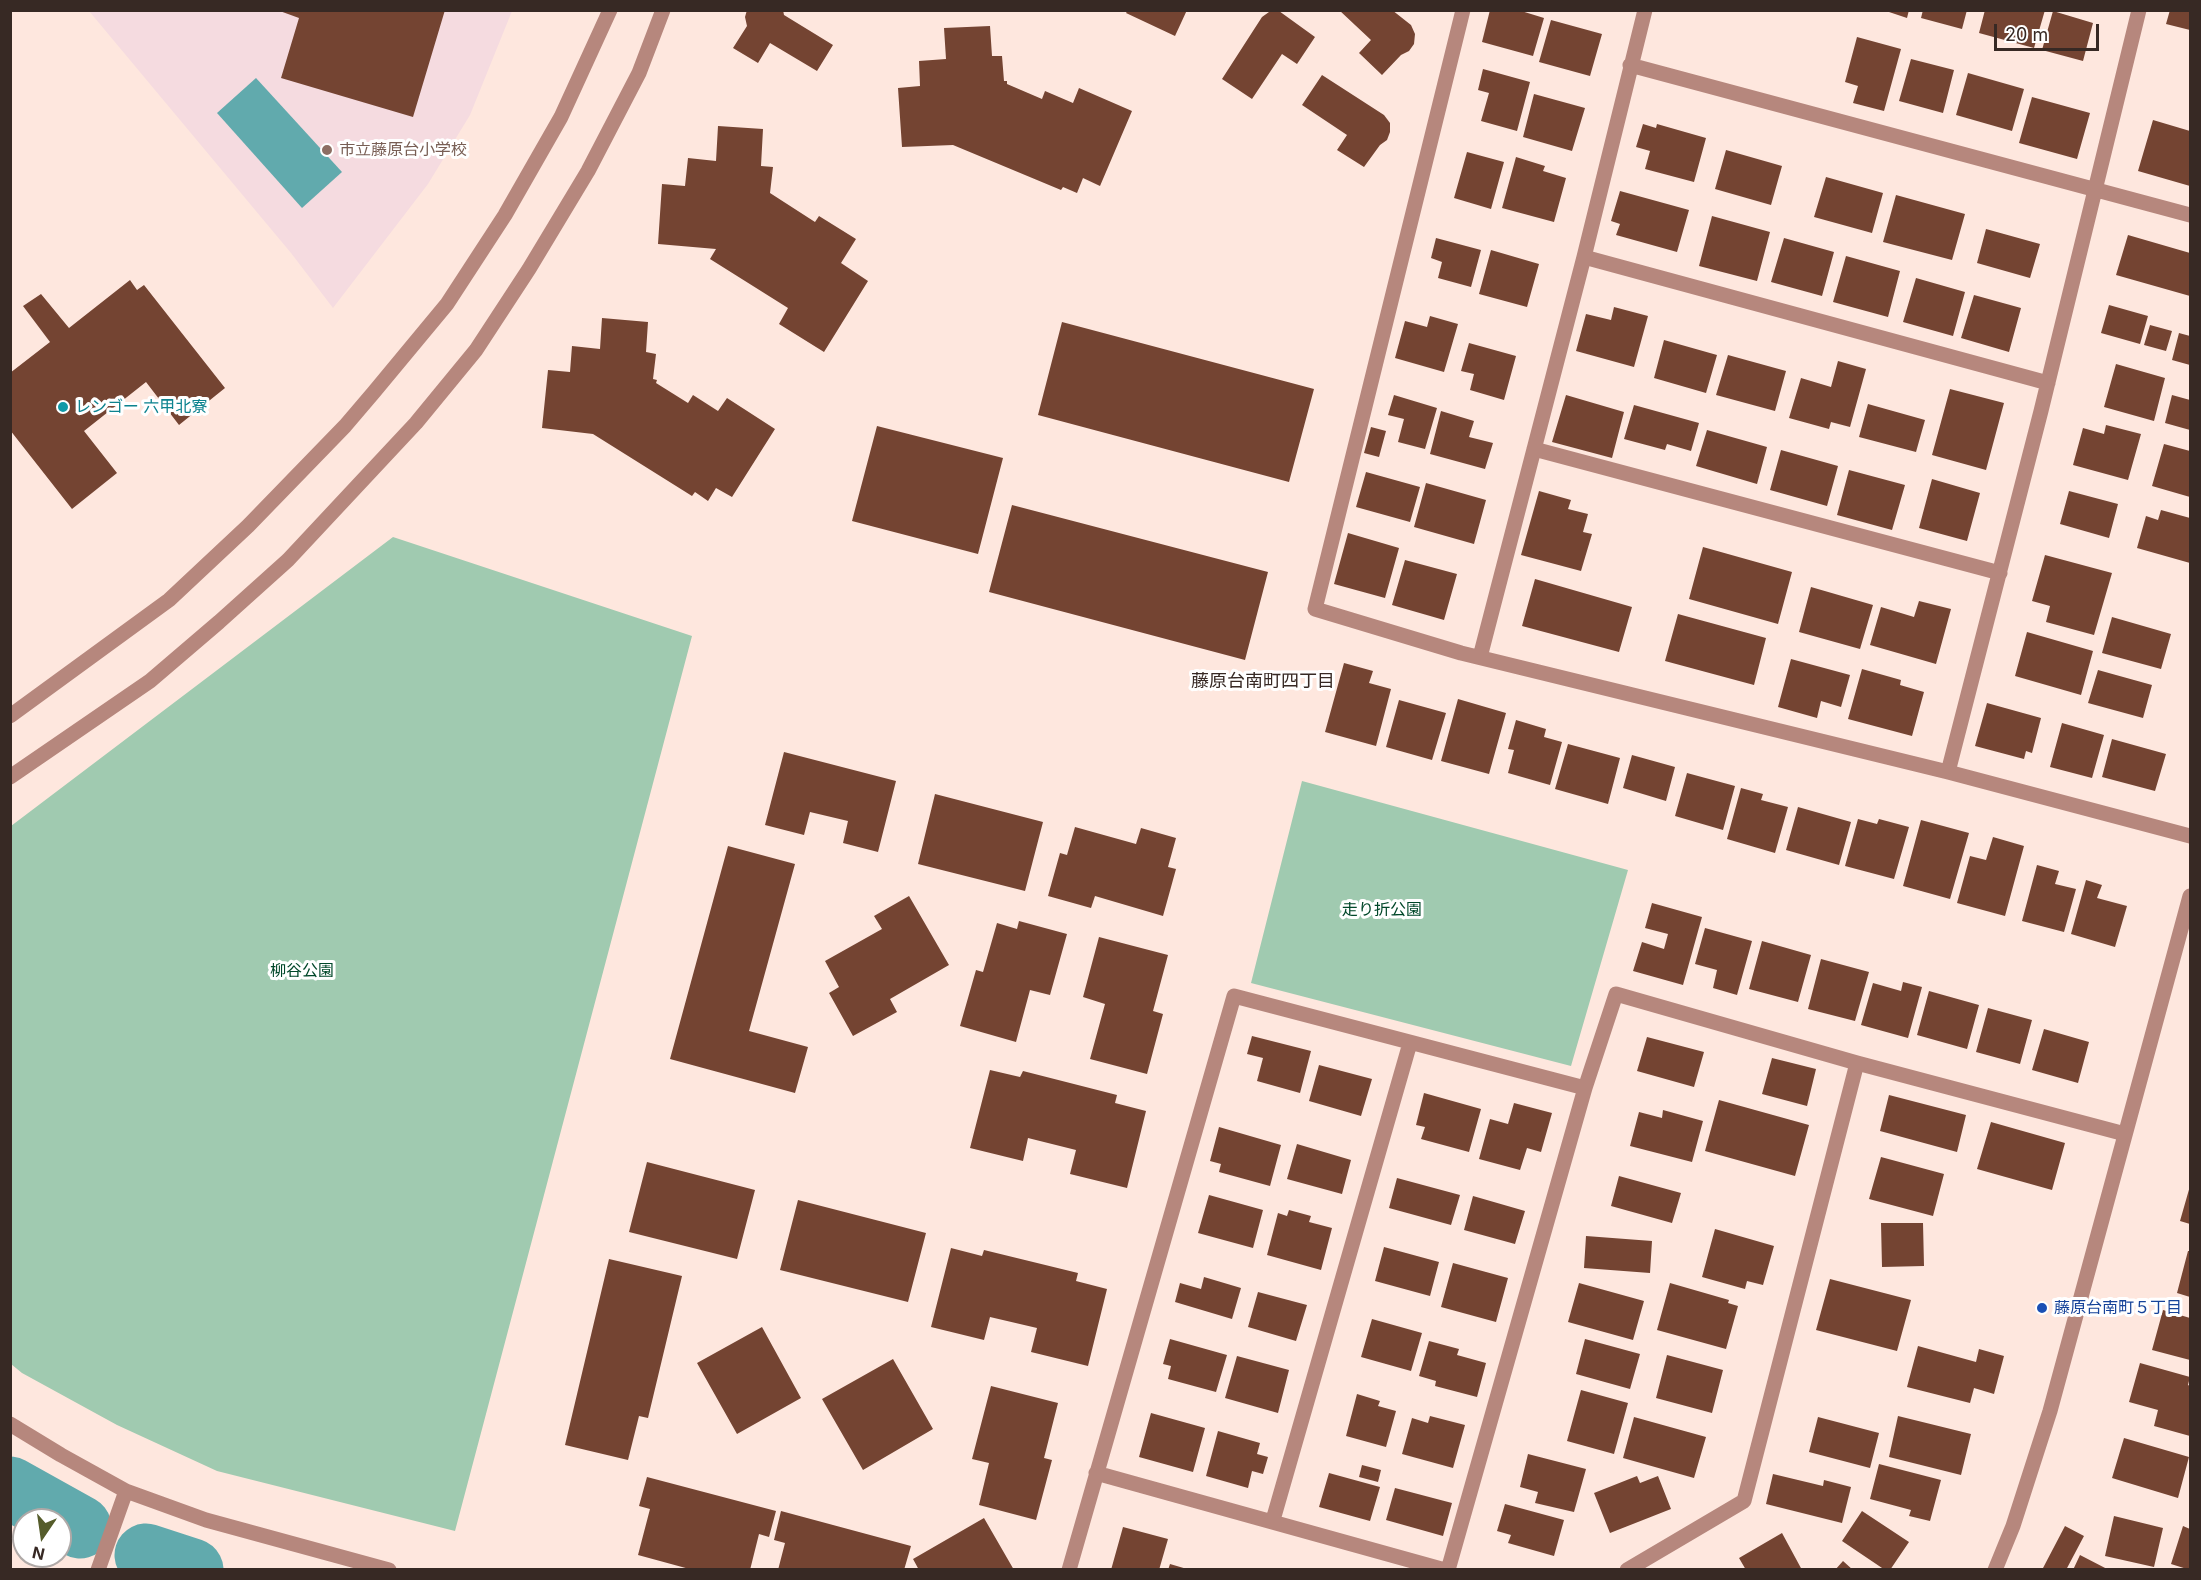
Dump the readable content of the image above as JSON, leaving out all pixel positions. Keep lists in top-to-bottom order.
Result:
{
  "districts": ["藤原台南町四丁目"],
  "parks": ["走り折公園", "柳谷公園"],
  "places": ["市立藤原台小学校", "レンゴー 六甲北寮", "藤原台南町５丁目"],
  "scale_bar": "20 m",
  "north": "bottom"
}
